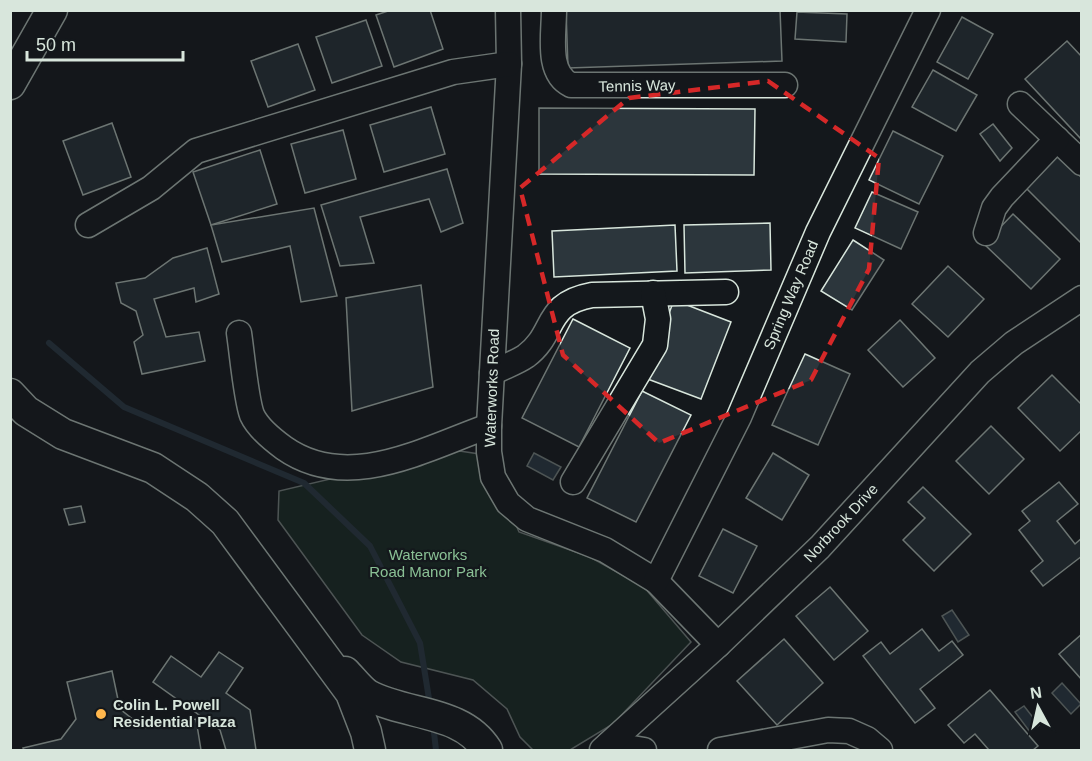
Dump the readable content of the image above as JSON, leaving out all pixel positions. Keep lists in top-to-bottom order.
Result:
{
  "streets": {
    "street": [
      "Tennis Way",
      "Spring Way Road",
      "Waterworks Road",
      "Norbrook Drive"
    ]
  },
  "crossings": [
    ["Spring Way Road", "Waterworks Road"],
    ["Waterworks Road", "Norbrook Drive"]
  ],
  "parks": ["Waterworks Road Manor Park"],
  "places": ["Colin L. Powell Residential Plaza"],
  "scale_bar": "50 m",
  "north": "top"
}
